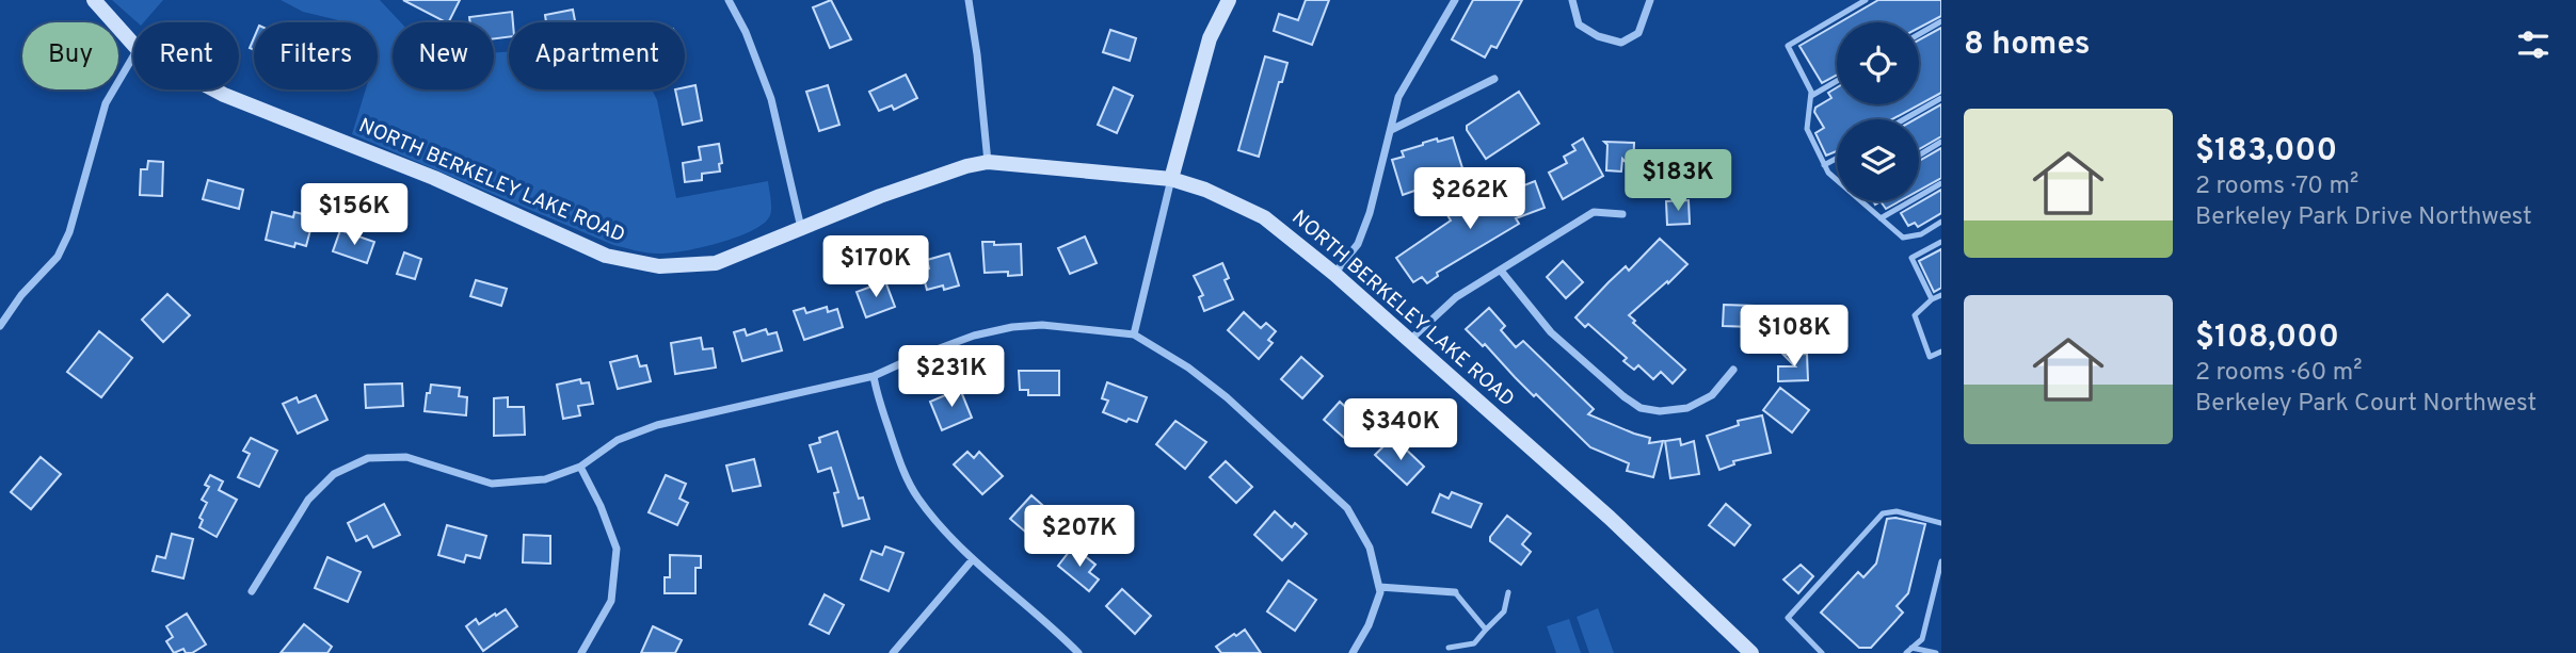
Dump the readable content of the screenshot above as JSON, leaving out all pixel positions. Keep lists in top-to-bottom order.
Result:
{
  "streets": {
    "street": ["NORTH BERKELEY LAKE ROAD"]
  },
  "page": {
    "heading": "8 homes",
    "chip": [
      "Buy",
      "Rent",
      "Filters",
      "New",
      "Apartment"
    ],
    "list": [
      {
        "name": "$183,000",
        "note": "2 rooms · 70 m² · Berkeley Park Drive Northwest"
      },
      {
        "name": "$108,000",
        "note": "2 rooms · 60 m² · Berkeley Park Court Northwest"
      }
    ],
    "price": [
      "$183K",
      "$262K",
      "$156K",
      "$170K",
      "$108K",
      "$231K",
      "$340K",
      "$207K"
    ]
  }
}
